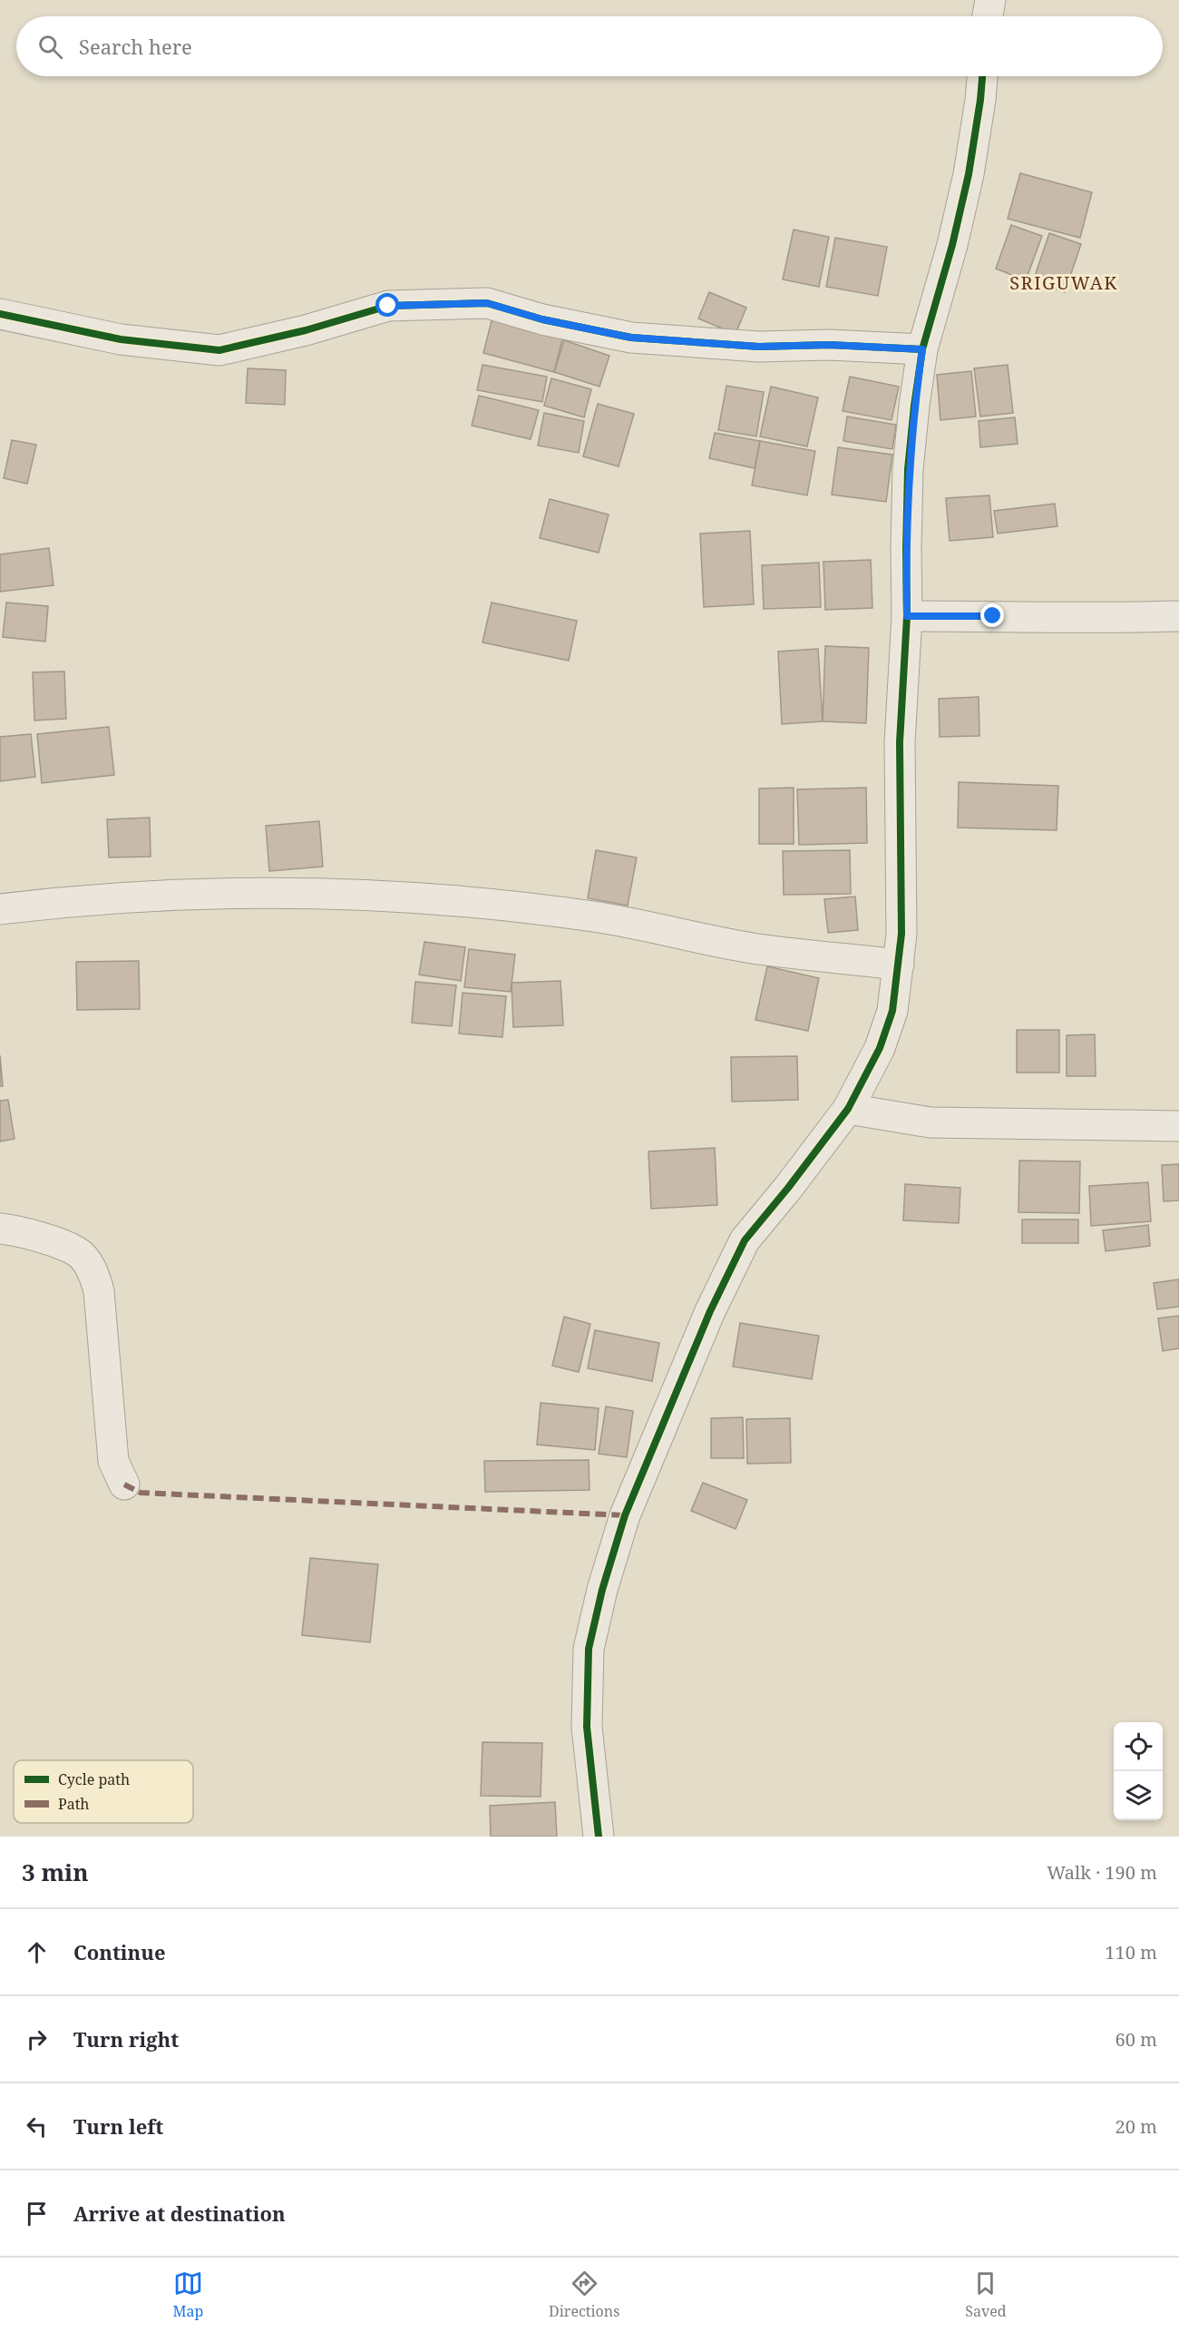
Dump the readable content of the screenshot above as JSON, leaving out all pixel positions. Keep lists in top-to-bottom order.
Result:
{
  "districts": ["SRIGUWAK"],
  "legend": ["Cycle path", "Path"],
  "page": {
    "search": "Search here",
    "heading": ["3 min", "Walk · 190 m"],
    "list": [
      ["Continue", "110 m"],
      ["Turn right", "60 m"],
      ["Turn left", "20 m"],
      "Arrive at destination"
    ],
    "nav": ["Map", "Directions", "Saved"]
  }
}
